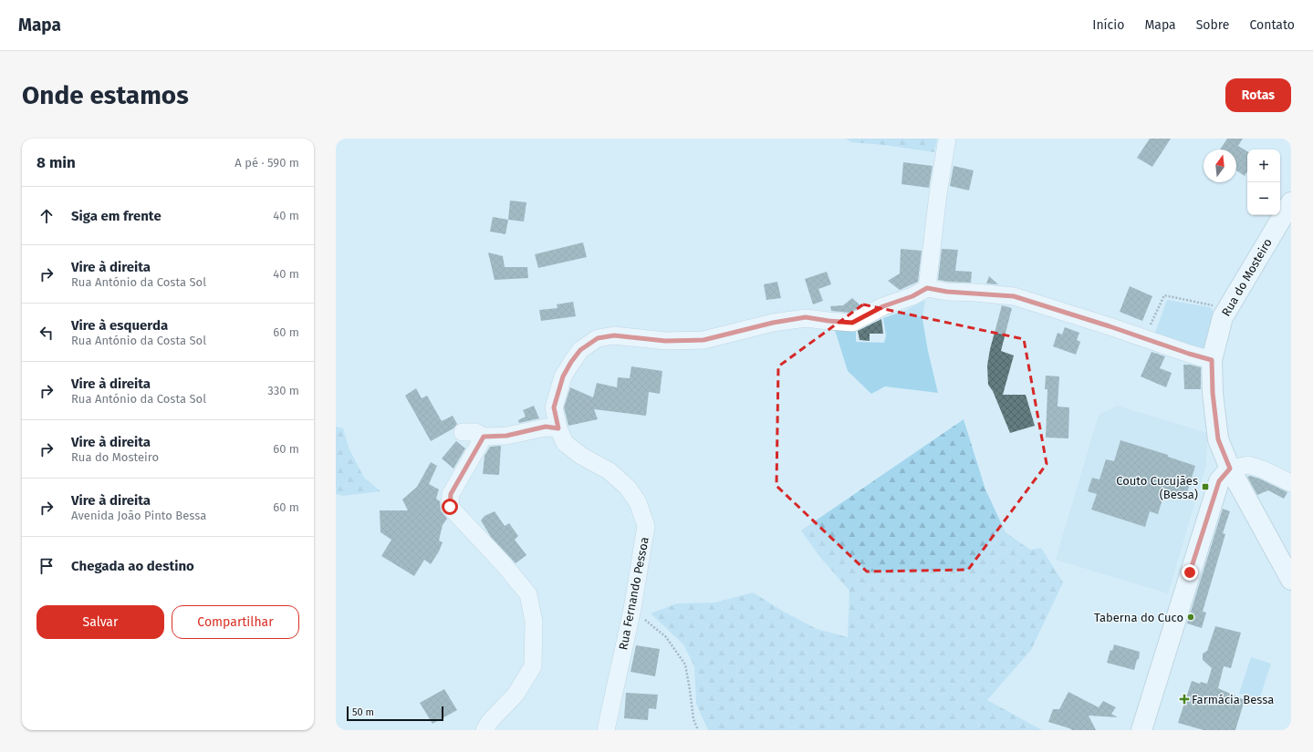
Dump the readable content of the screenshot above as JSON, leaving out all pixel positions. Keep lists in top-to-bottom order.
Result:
{
  "streets": {
    "main road": ["Rua do Mosteiro"],
    "street": ["Rua Fernando Pessoa"]
  },
  "places": {
    "transit": ["Couto Cucujães (Bessa)"],
    "other": ["Taberna do Cuco"],
    "health": ["Farmácia Bessa"]
  },
  "scale_bar": "50 m",
  "north": "top",
  "page": {
    "header": "Mapa",
    "nav": [
      "Início",
      "Mapa",
      "Sobre",
      "Contato"
    ],
    "buttons": [
      "Rotas",
      ["Salvar", "Compartilhar"]
    ],
    "title": "Onde estamos",
    "heading": ["8 min", "A pé · 590 m"],
    "map_buttons": ["+", "−"],
    "list": [
      ["Siga em frente", "40 m"],
      ["Vire à direita", "Rua António da Costa Sol", "40 m"],
      ["Vire à esquerda", "Rua António da Costa Sol", "60 m"],
      ["Vire à direita", "Rua António da Costa Sol", "330 m"],
      ["Vire à direita", "Rua do Mosteiro", "60 m"],
      ["Vire à direita", "Avenida João Pinto Bessa", "60 m"],
      "Chegada ao destino"
    ],
    "scale": "50 m"
  }
}
